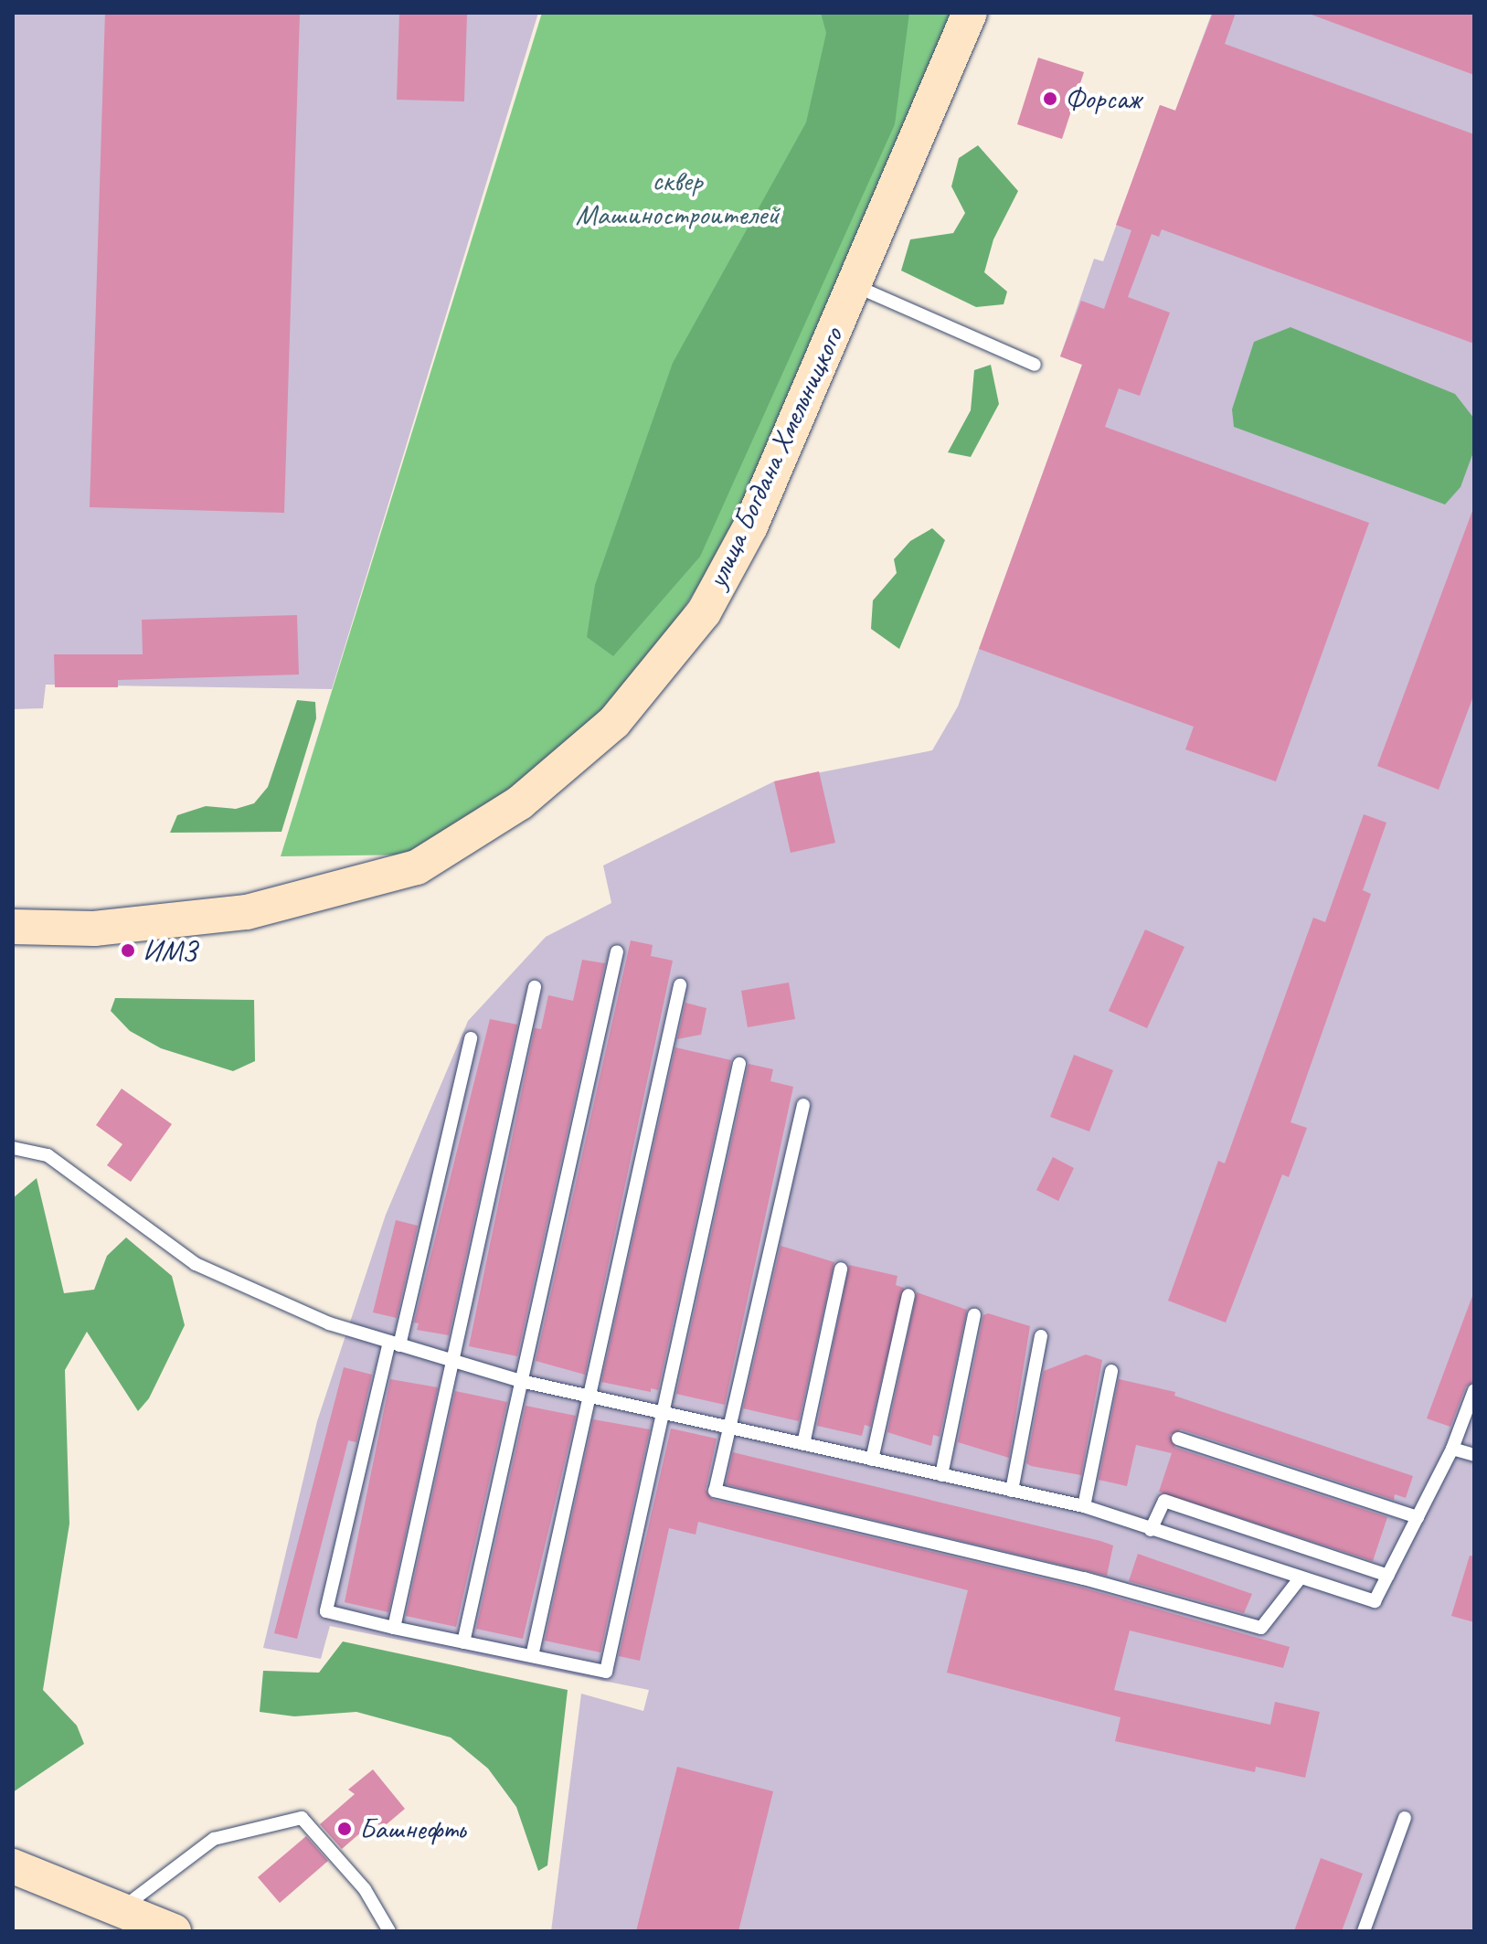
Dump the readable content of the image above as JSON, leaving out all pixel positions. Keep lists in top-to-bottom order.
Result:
{
  "streets": {
    "main road": ["улица Богдана Хмельницкого"]
  },
  "parks": ["сквер Машиностроителей"],
  "places": ["Форсаж", "ИМЗ", "Башнефть"]
}
